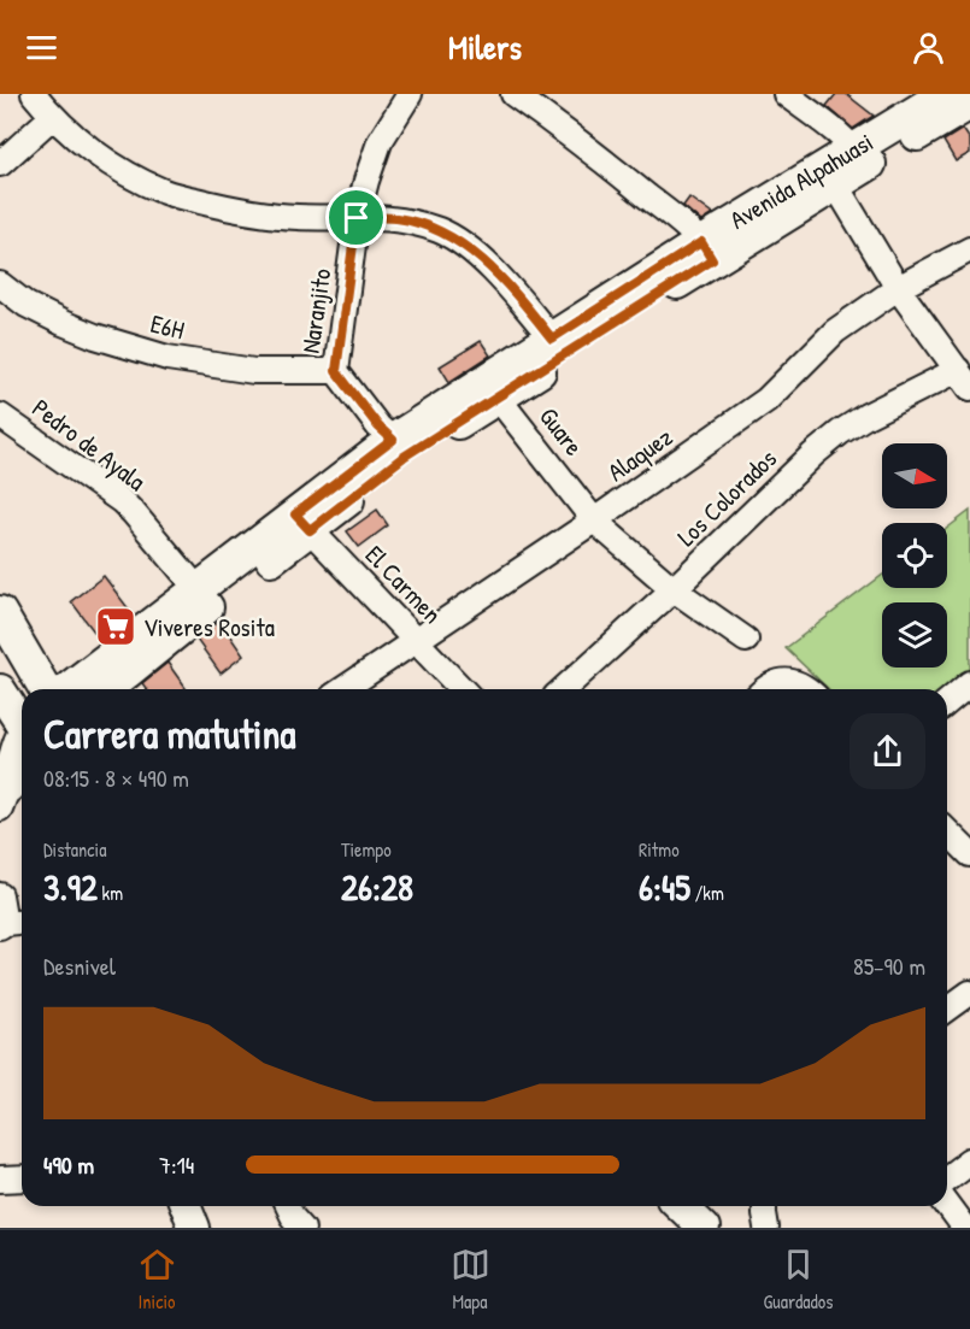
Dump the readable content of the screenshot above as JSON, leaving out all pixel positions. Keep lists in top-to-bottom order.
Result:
{
  "streets": {
    "main road": ["Avenida Alpahuasi"],
    "street": [
      "Naranjito",
      "E6H",
      "Guare",
      "Pedro de Ayala",
      "Alaquez",
      "Los Colorados",
      "El Carmen"
    ]
  },
  "crossings": [
    ["Avenida Alpahuasi", "Naranjito"],
    ["Avenida Alpahuasi", "Guare"],
    ["Avenida Alpahuasi", "Pedro de Ayala"],
    ["Avenida Alpahuasi", "El Carmen"],
    ["Naranjito", "E6H"],
    ["Guare", "Alaquez"],
    ["Guare", "Los Colorados"],
    ["Alaquez", "El Carmen"]
  ],
  "places": {
    "supermarket": ["Viveres Rosita"]
  },
  "north": "right",
  "page": {
    "header": "Milers",
    "heading": ["Carrera matutina", "08:15 · 8 × 490 m"],
    "stats": [
      ["Distancia", "3.92 km"],
      ["Tiempo", "26:28"],
      ["Ritmo", "6:45 /km"]
    ],
    "chart": ["Desnivel", "85–90 m"],
    "list": [
      {
        "name": "490 m",
        "note": "7:14"
      }
    ],
    "tabs": ["Inicio", "Mapa", "Guardados"]
  }
}
